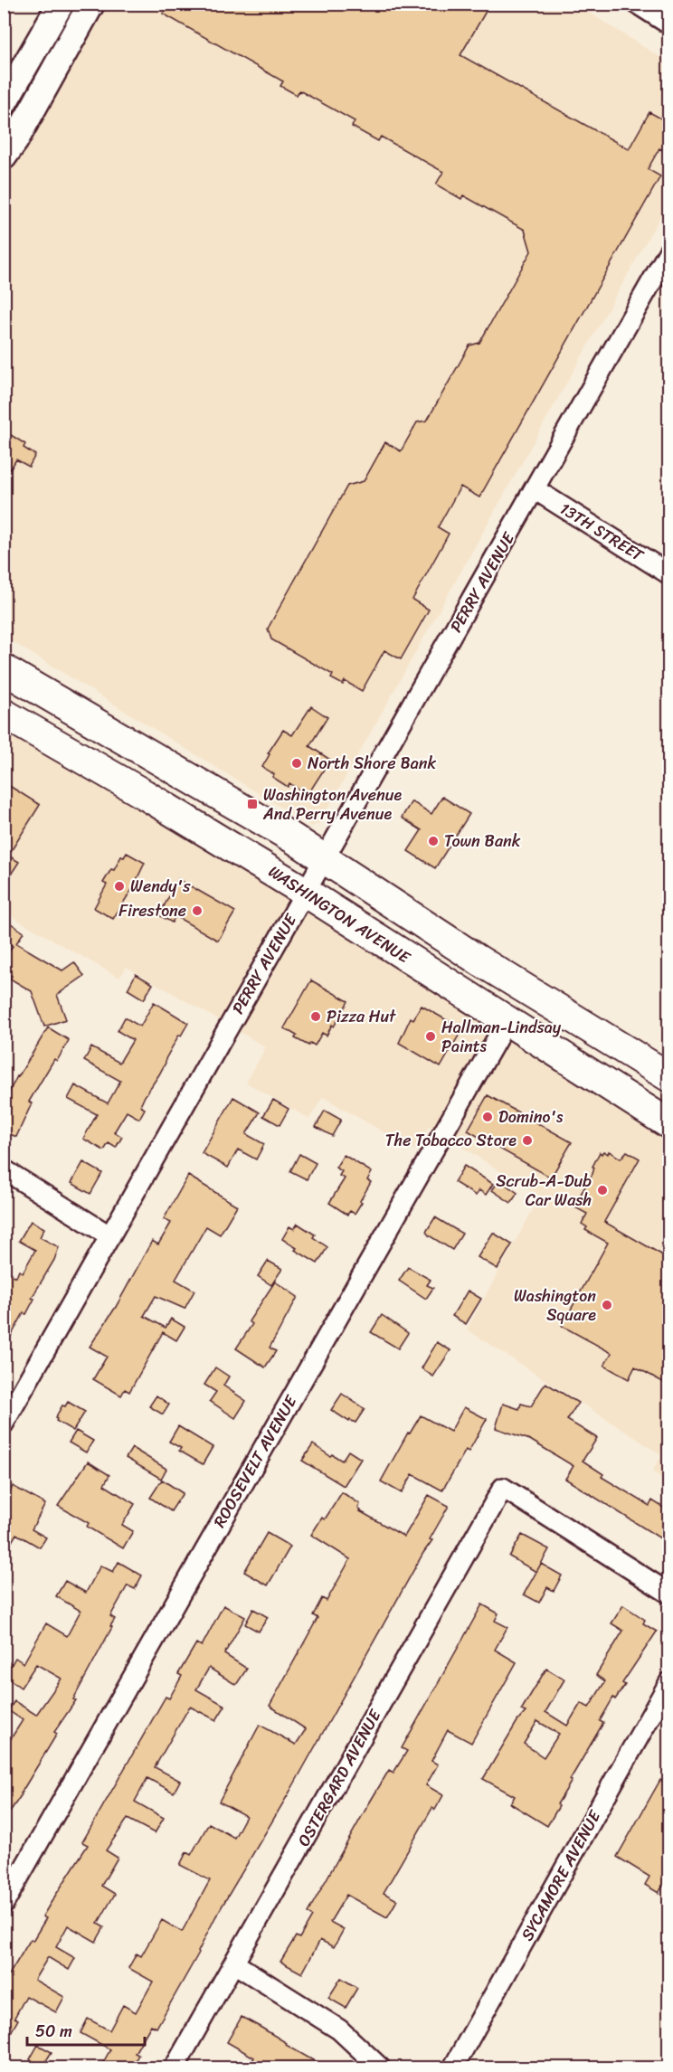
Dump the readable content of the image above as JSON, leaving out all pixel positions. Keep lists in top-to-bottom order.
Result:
{
  "streets": {
    "main road": ["WASHINGTON AVENUE"],
    "street": [
      "13TH STREET",
      "PERRY AVENUE",
      "ROOSEVELT AVENUE",
      "OSTERGARD AVENUE",
      "SYCAMORE AVENUE"
    ]
  },
  "crossings": [
    ["13TH STREET", "PERRY AVENUE"],
    ["PERRY AVENUE", "WASHINGTON AVENUE"],
    ["WASHINGTON AVENUE", "ROOSEVELT AVENUE"]
  ],
  "places": {
    "other": [
      "North Shore Bank",
      "Town Bank",
      "Wendy's",
      "Firestone",
      "Pizza Hut",
      "Hallman-Lindsay Paints",
      "Domino's",
      "The Tobacco Store",
      "Scrub-A-Dub Car Wash",
      "Washington Square"
    ],
    "transit": ["Washington Avenue And Perry Avenue"]
  },
  "scale_bar": "50 m"
}
